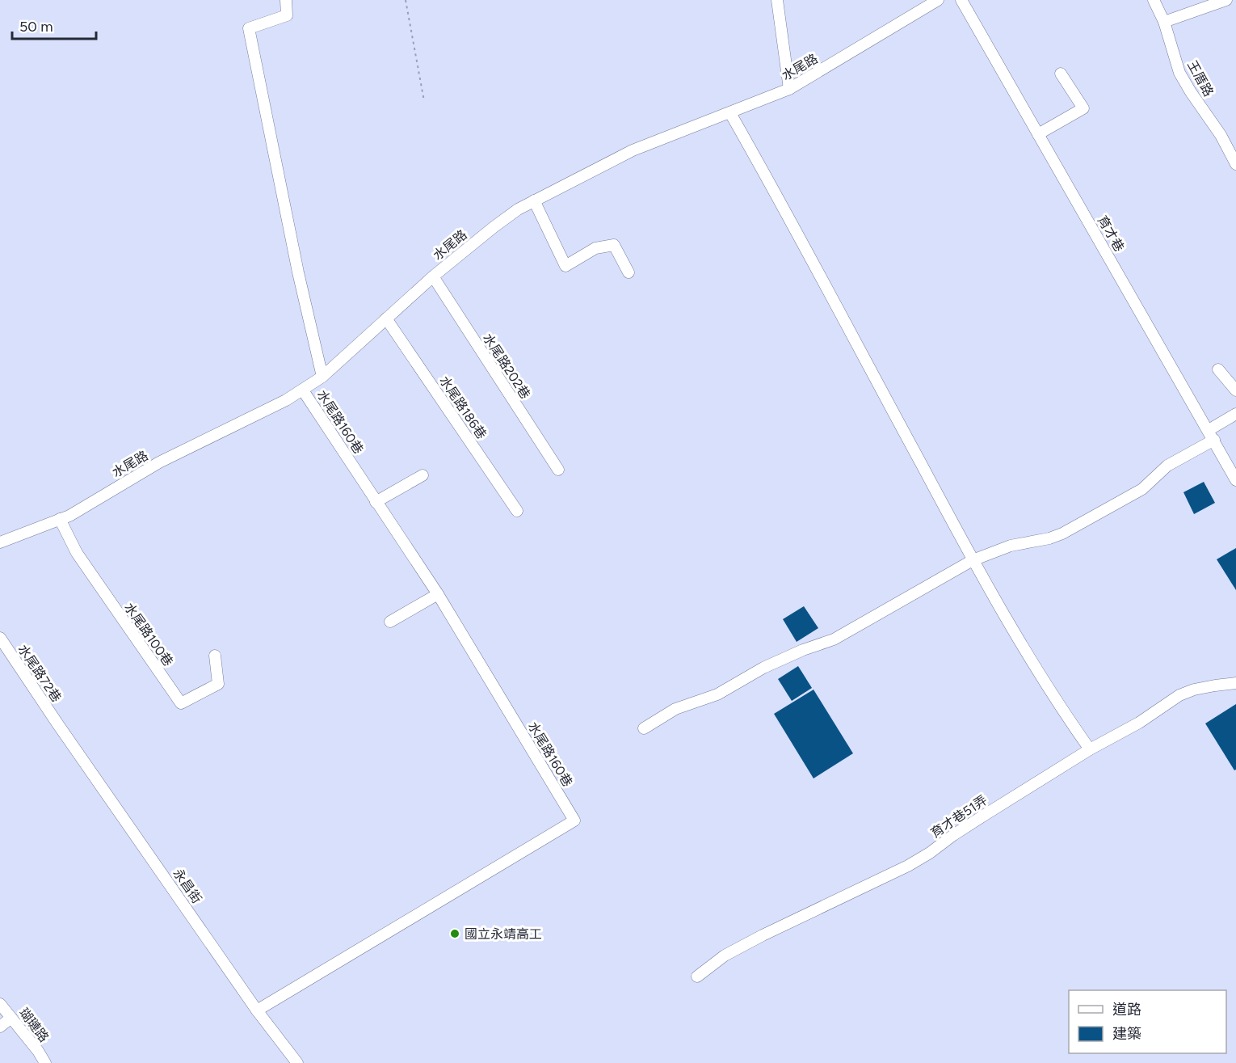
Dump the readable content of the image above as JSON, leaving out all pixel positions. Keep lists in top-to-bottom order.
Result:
{
  "streets": {
    "street": [
      "水尾路",
      "王厝路",
      "育才巷",
      "水尾路202巷",
      "水尾路186巷",
      "水尾路160巷",
      "水尾路100巷",
      "水尾路72巷",
      "育才巷51弄",
      "永昌街",
      "瑚璉路"
    ]
  },
  "crossings": [
    ["水尾路", "水尾路202巷"],
    ["水尾路", "水尾路186巷"],
    ["水尾路", "水尾路160巷"],
    ["水尾路", "水尾路100巷"],
    ["水尾路160巷", "永昌街"],
    ["水尾路72巷", "永昌街"]
  ],
  "places": ["國立永靖高工"],
  "legend": ["道路", "建築"],
  "scale_bar": "50 m"
}
